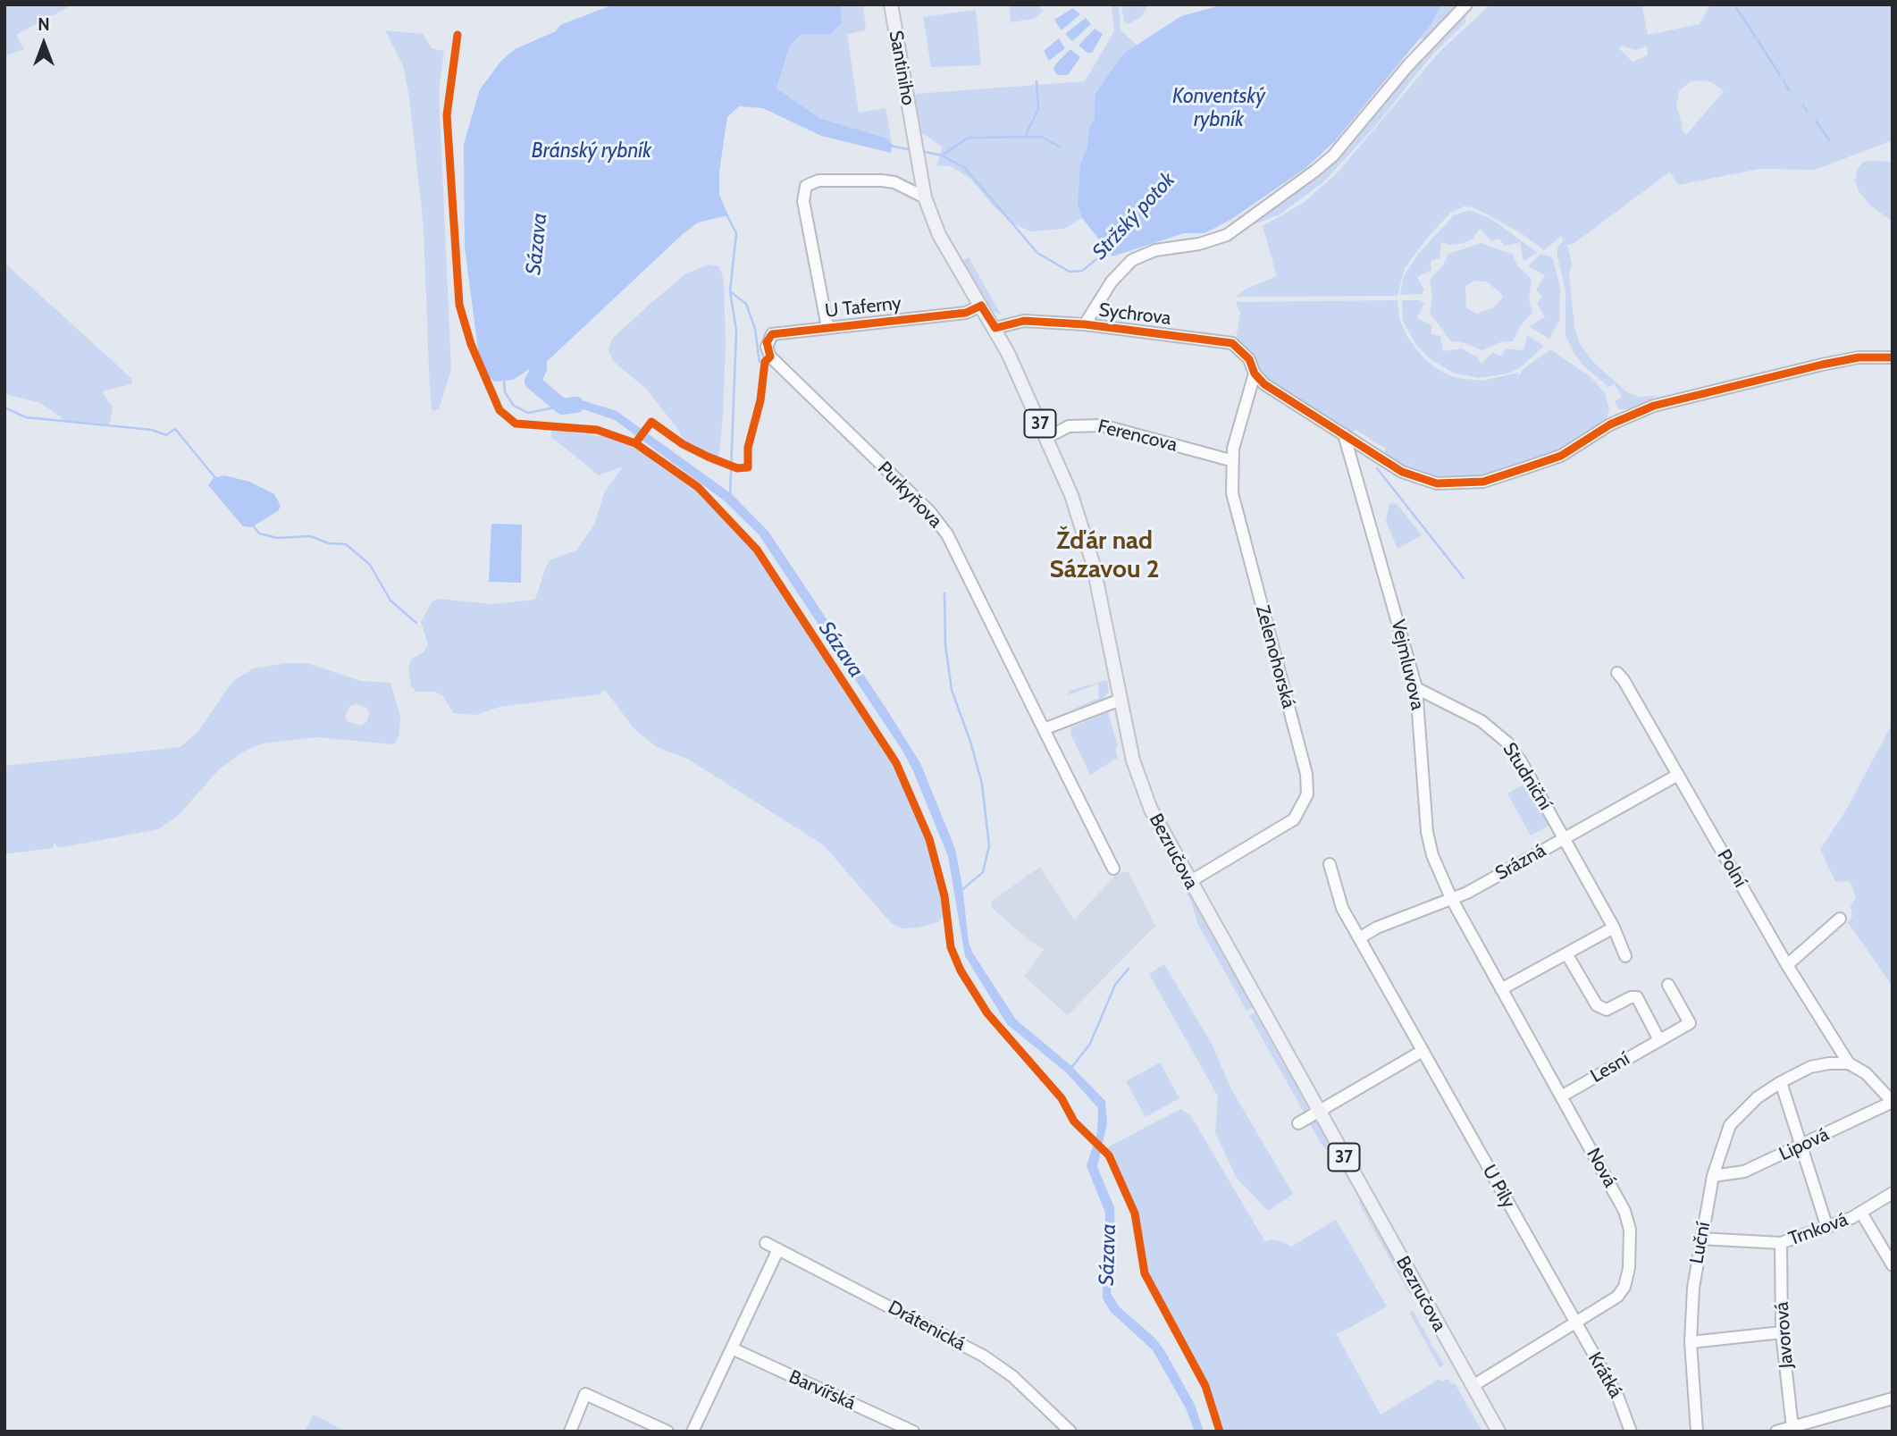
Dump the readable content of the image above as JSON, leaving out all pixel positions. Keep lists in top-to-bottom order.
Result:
{
  "streets": {
    "main road": ["Santiniho", "37", "Bezručova"],
    "street": [
      "U Taferny",
      "Sychrova",
      "Ferencova",
      "Purkyňova",
      "Zelenohorská",
      "Vejmluvova",
      "Studniční",
      "Srázná",
      "Polní",
      "Lesní",
      "Lipová",
      "Nová",
      "U Pily",
      "Trnková",
      "Luční",
      "Drátenická",
      "Javorová",
      "Krátká",
      "Barvířská"
    ]
  },
  "crossings": [
    ["Santiniho", "U Taferny"],
    ["Santiniho", "Bezručova"],
    ["U Taferny", "Purkyňova"],
    ["U Taferny", "Bezručova"],
    ["Sychrova", "Zelenohorská"],
    ["Sychrova", "Vejmluvova"],
    ["Sychrova", "Bezručova"],
    ["Ferencova", "Zelenohorská"],
    ["Ferencova", "Bezručova"],
    ["Zelenohorská", "Bezručova"],
    ["Vejmluvova", "Studniční"],
    ["Vejmluvova", "Srázná"],
    ["Vejmluvova", "Nová"],
    ["Studniční", "Srázná"],
    ["Bezručova", "Nová"],
    ["Srázná", "Polní"],
    ["Srázná", "Nová"],
    ["Srázná", "U Pily"],
    ["Polní", "Luční"],
    ["Lesní", "Nová"],
    ["Lipová", "Luční"],
    ["Nová", "U Pily"],
    ["Nová", "Krátká"],
    ["U Pily", "Krátká"],
    ["Trnková", "Luční"],
    ["Trnková", "Javorová"]
  ],
  "districts": ["Žďár nad Sázavou 2"],
  "water": [
    "Konventský rybník",
    "Bránský rybník",
    "Stržský potok",
    "Sázava"
  ],
  "north": "top"
}
